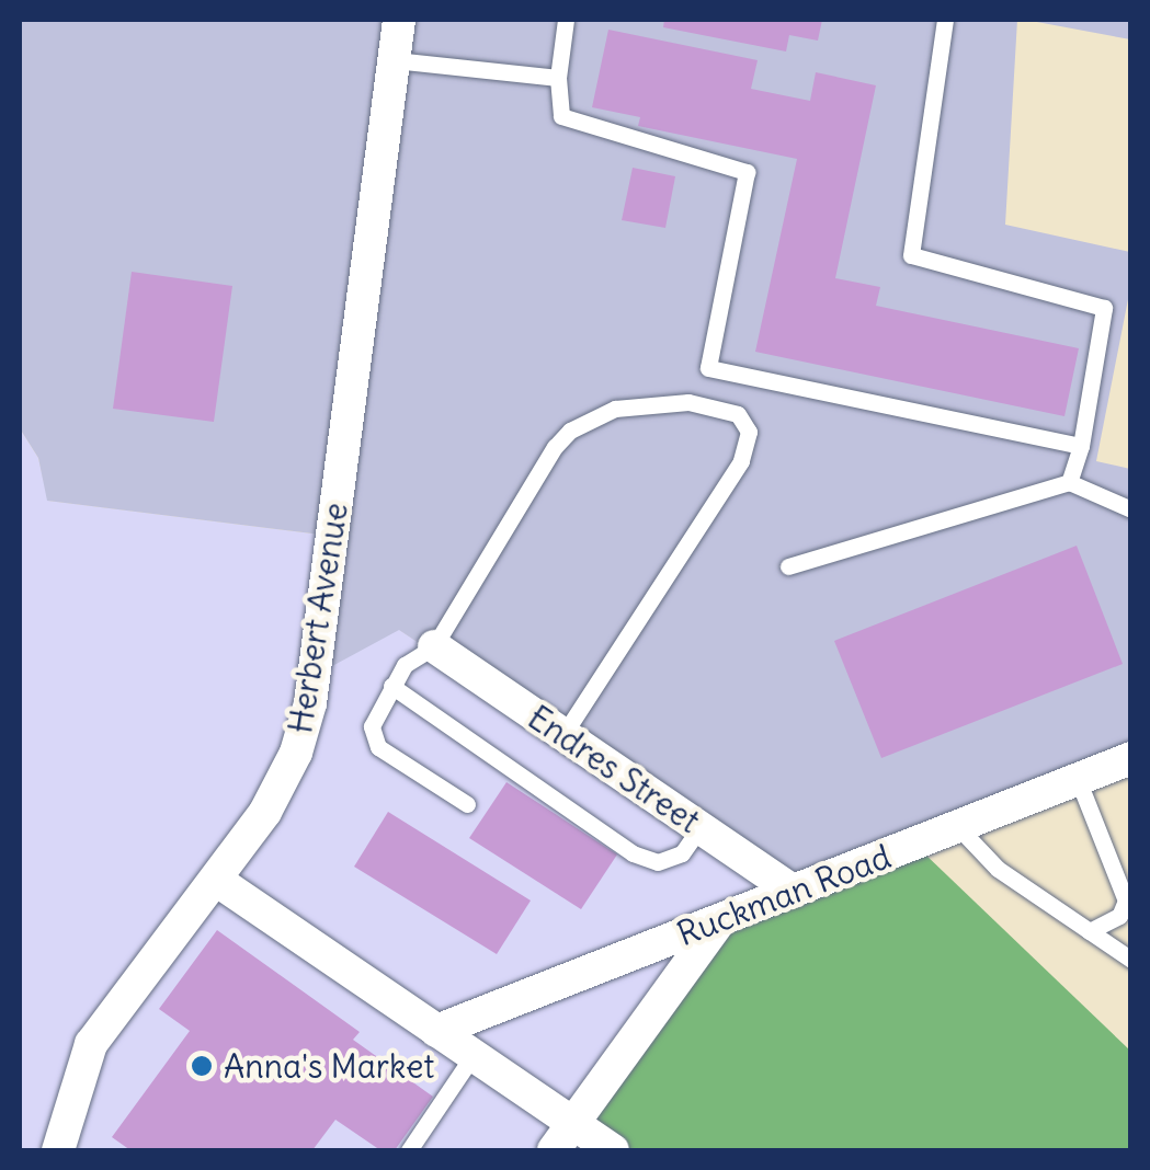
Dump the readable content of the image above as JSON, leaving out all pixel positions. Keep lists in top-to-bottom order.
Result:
{
  "streets": {
    "street": ["Herbert Avenue", "Endres Street", "Ruckman Road"]
  },
  "crossings": [
    ["Endres Street", "Ruckman Road"]
  ],
  "places": ["Anna's Market"]
}
